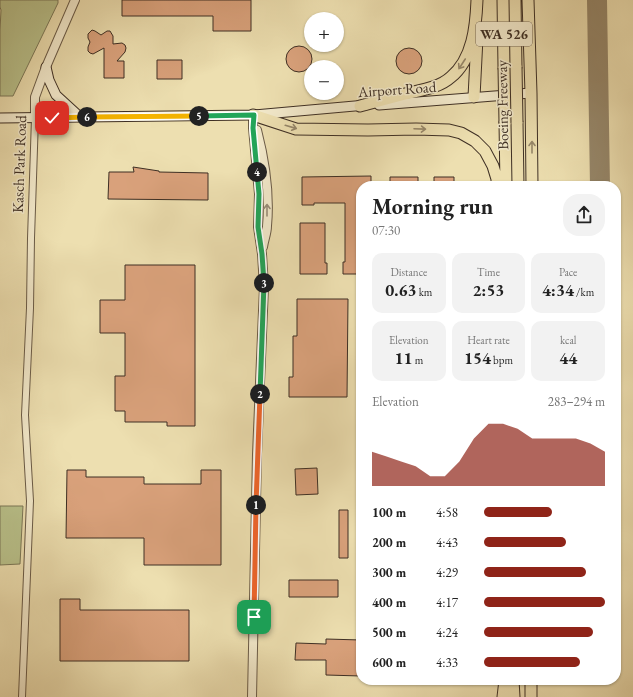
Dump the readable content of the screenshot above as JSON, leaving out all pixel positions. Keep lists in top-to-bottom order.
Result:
{
  "streets": {
    "highway": ["WA 526", "Boeing Freeway"],
    "main road": ["Airport Road"],
    "street": ["Kasch Park Road"]
  },
  "crossings": [
    ["Airport Road", "Kasch Park Road"]
  ],
  "page": {
    "map_buttons": ["+", "−"],
    "pins": [
      "5",
      "6",
      "4",
      "3",
      "2",
      "1"
    ],
    "heading": ["Morning run", "07:30"],
    "stats": [
      ["Distance", "0.63 km"],
      ["Time", "2:53"],
      ["Pace", "4:34 /km"],
      ["Elevation", "11 m"],
      ["Heart rate", "154 bpm"],
      ["kcal", "44"]
    ],
    "chart": ["Elevation", "283–294 m"],
    "list": [
      {
        "name": "100 m",
        "note": "4:58"
      },
      {
        "name": "200 m",
        "note": "4:43"
      },
      {
        "name": "300 m",
        "note": "4:29"
      },
      {
        "name": "400 m",
        "note": "4:17"
      },
      {
        "name": "500 m",
        "note": "4:24"
      },
      {
        "name": "600 m",
        "note": "4:33"
      }
    ]
  }
}
